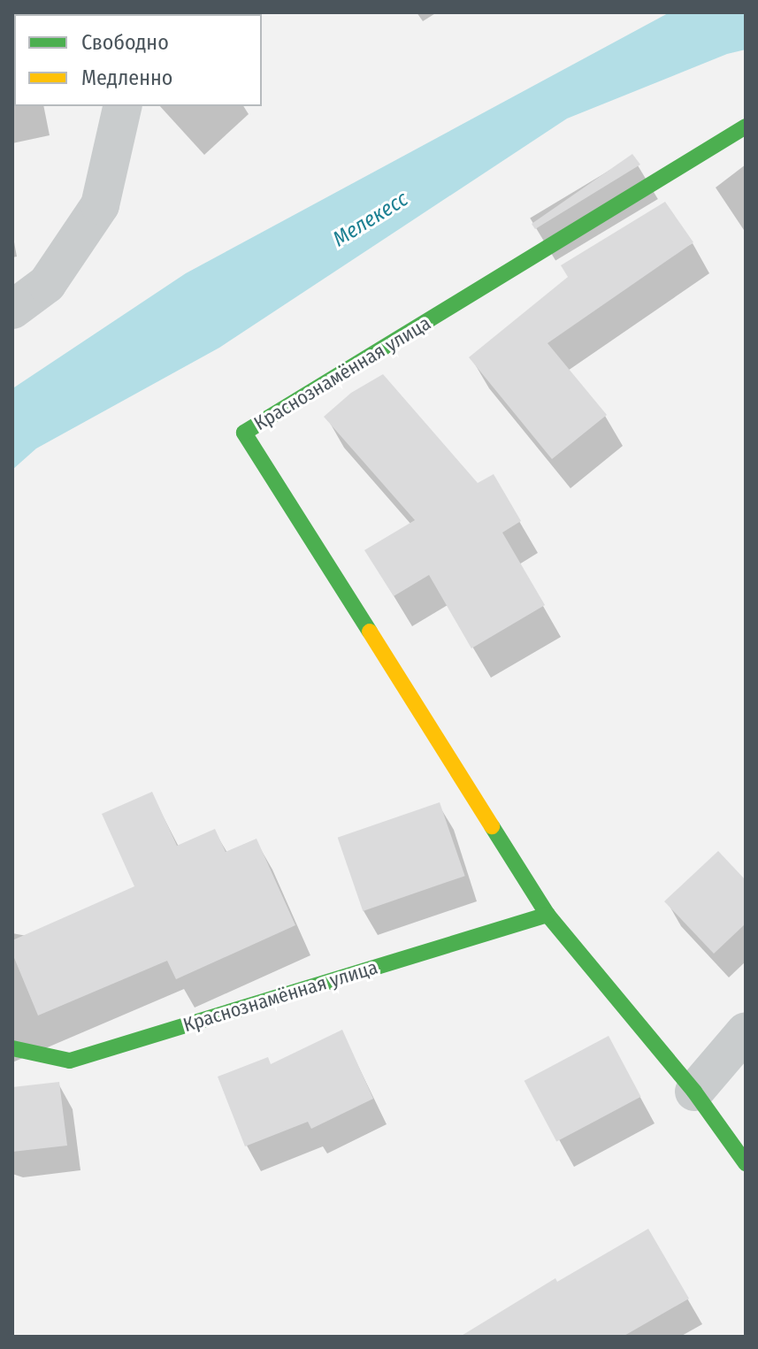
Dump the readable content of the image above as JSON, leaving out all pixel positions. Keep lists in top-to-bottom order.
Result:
{
  "streets": {
    "street": ["Краснознамённая улица"]
  },
  "water": ["Мелекесс"],
  "legend": ["Свободно", "Медленно"]
}
